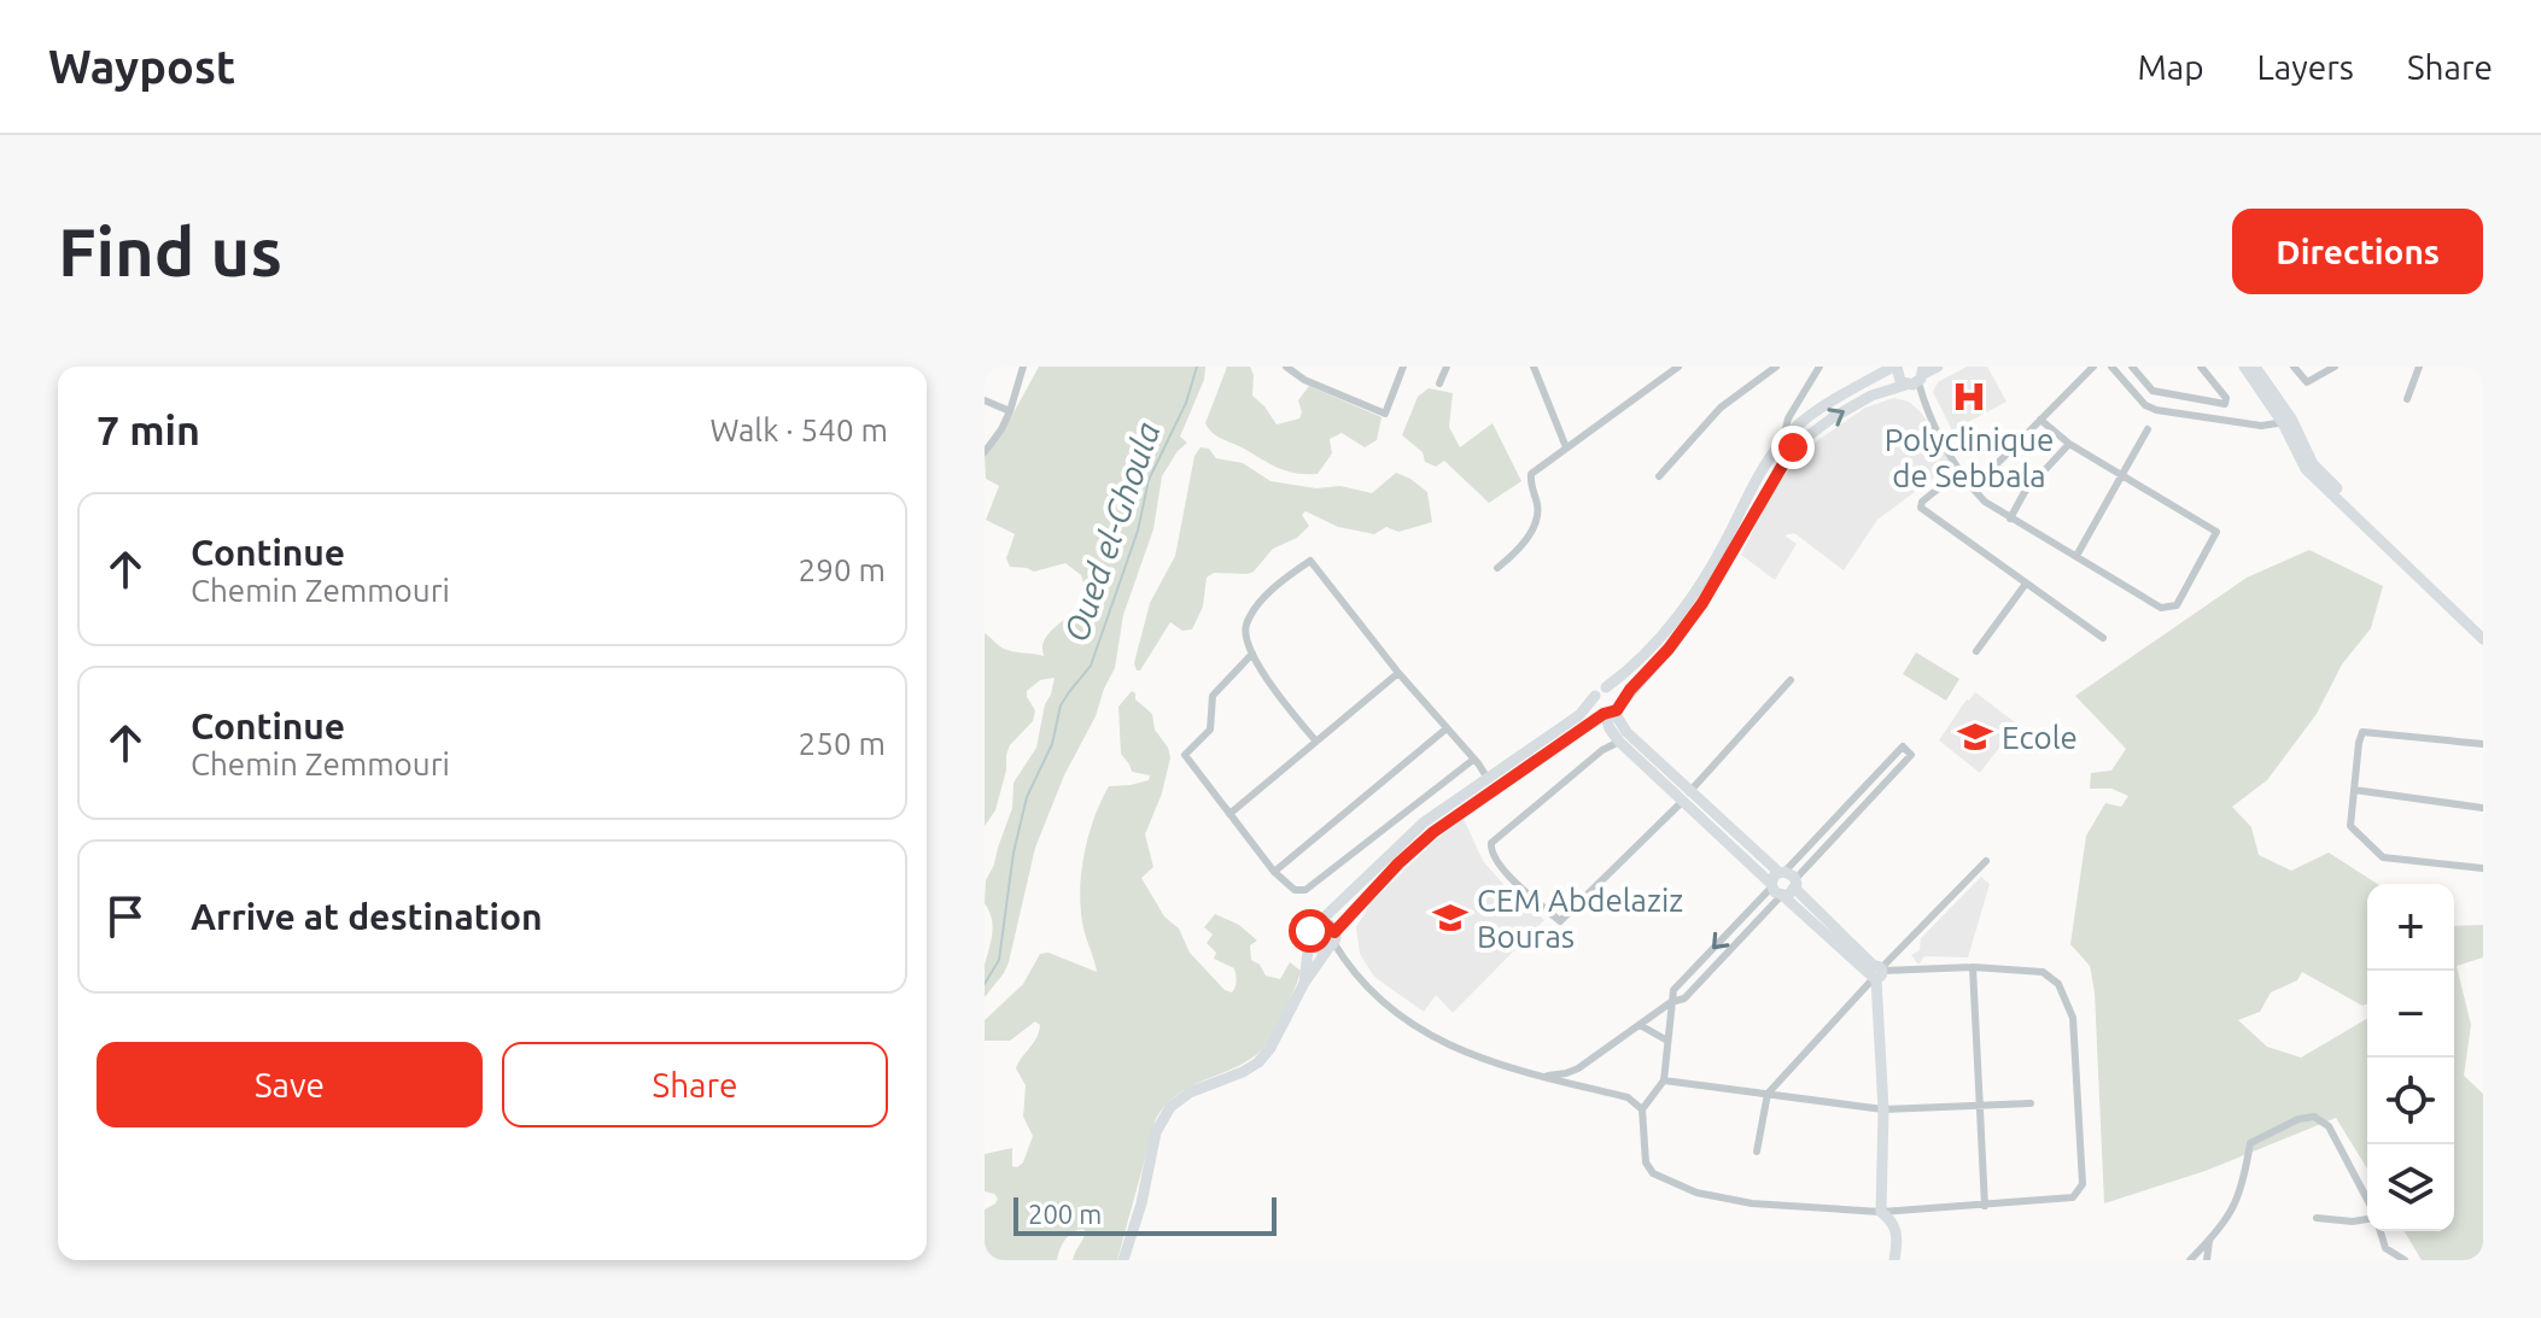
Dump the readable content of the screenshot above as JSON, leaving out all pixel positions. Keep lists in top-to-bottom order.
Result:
{
  "water": ["Oued el-Ghoula"],
  "places": {
    "hospital": ["Polyclinique de Sebbala"],
    "school or university": ["Ecole", "CEM Abdelaziz Bouras"]
  },
  "scale_bar": "200 m",
  "page": {
    "header": "Waypost",
    "nav": ["Map", "Layers", "Share"],
    "buttons": [
      "Directions",
      ["Save", "Share"]
    ],
    "title": "Find us",
    "heading": ["7 min", "Walk · 540 m"],
    "list": [
      ["Continue", "Chemin Zemmouri", "290 m"],
      ["Continue", "Chemin Zemmouri", "250 m"],
      "Arrive at destination"
    ],
    "map_buttons": ["+", "−"],
    "scale": "200 m"
  }
}
